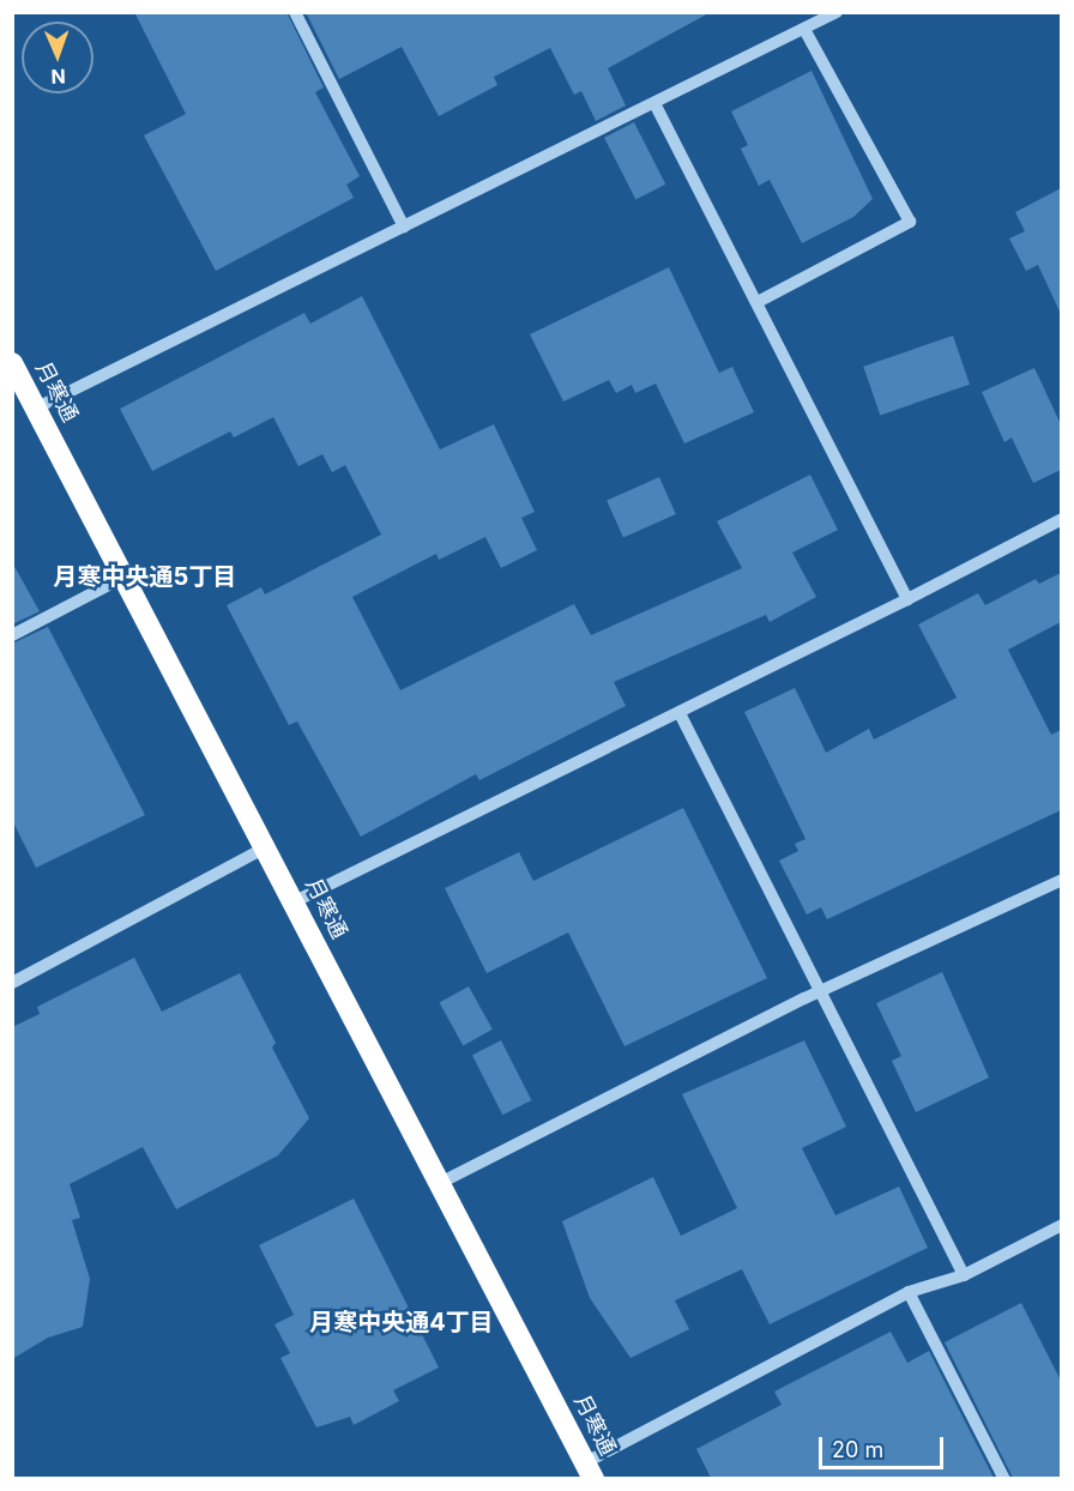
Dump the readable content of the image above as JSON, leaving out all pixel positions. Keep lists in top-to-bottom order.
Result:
{
  "streets": {
    "highway": ["月寒通"]
  },
  "districts": ["月寒中央通5丁目", "月寒中央通4丁目"],
  "scale_bar": "20 m",
  "north": "bottom"
}
